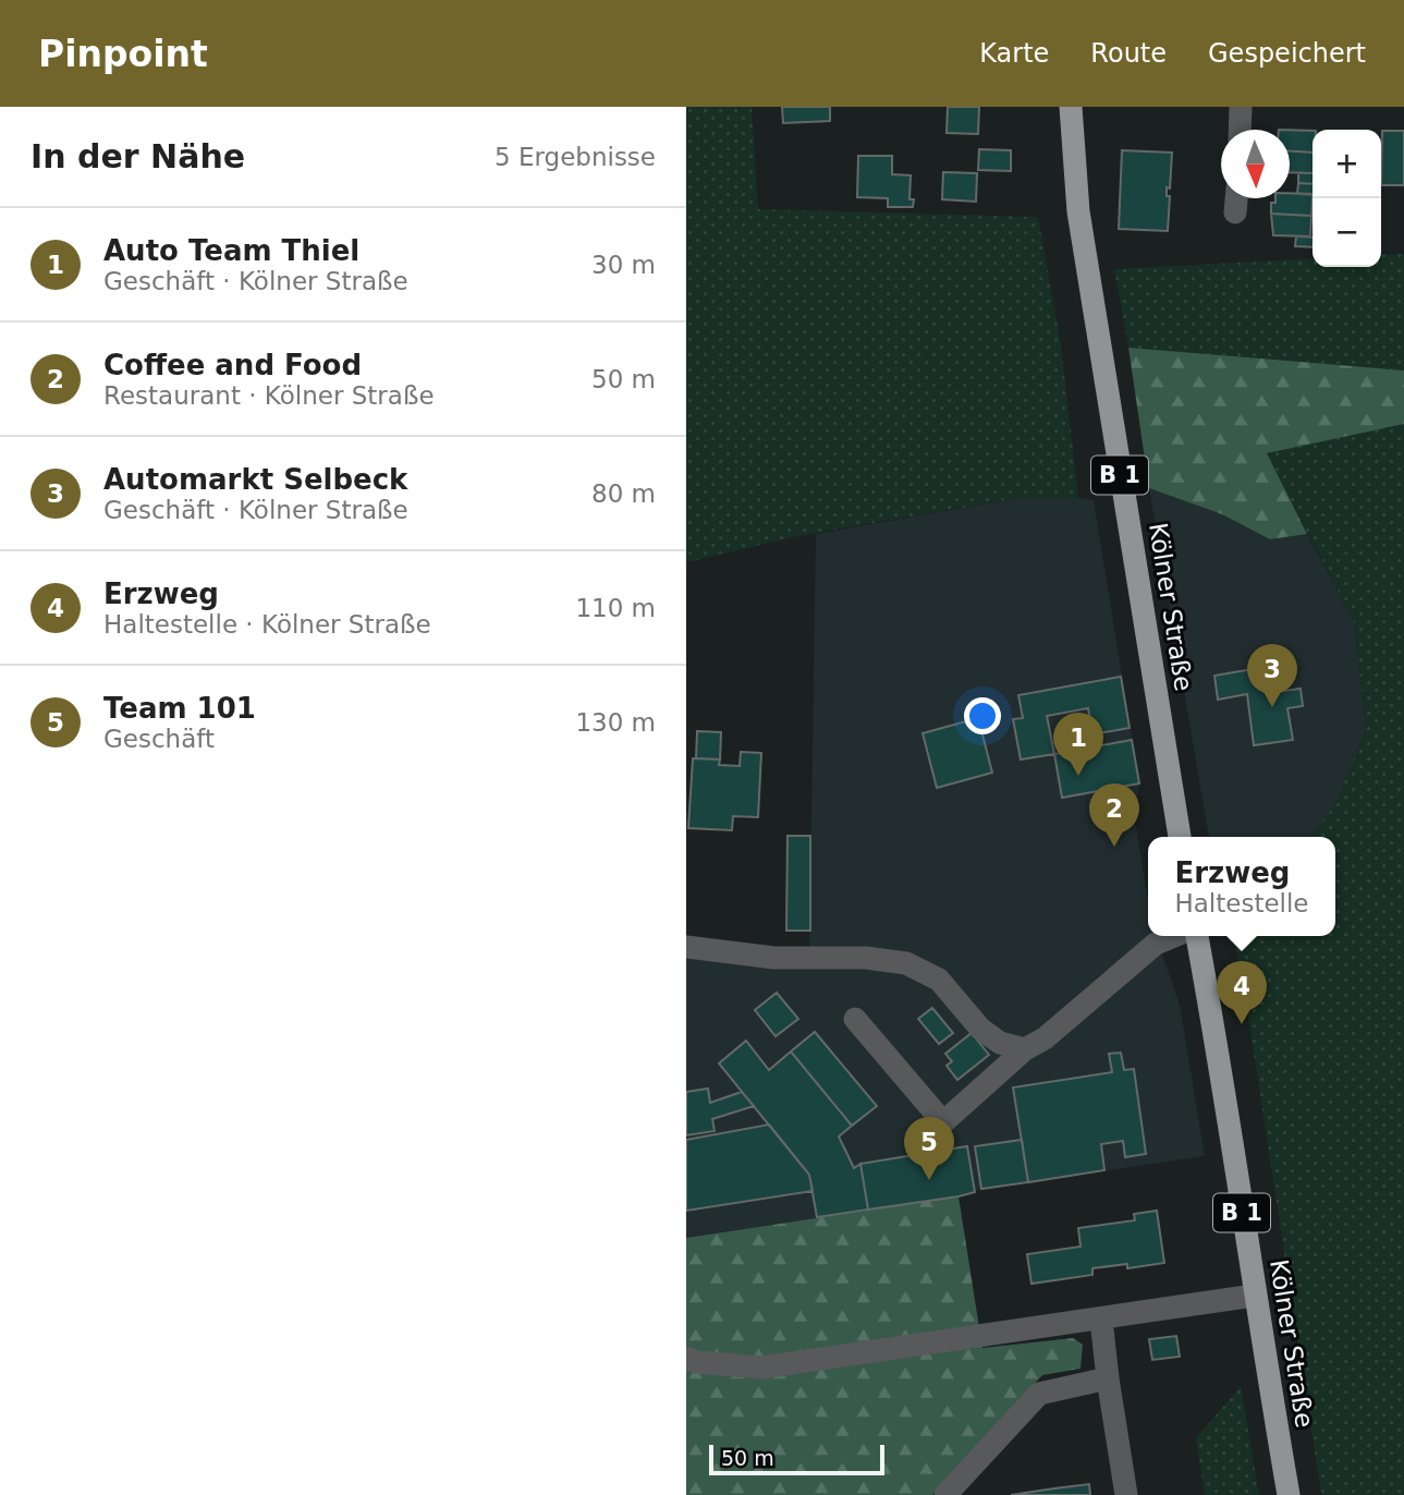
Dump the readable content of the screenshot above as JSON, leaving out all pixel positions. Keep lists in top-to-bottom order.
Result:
{
  "streets": {
    "main road": ["B 1", "Kölner Straße"]
  },
  "scale_bar": "50 m",
  "north": "bottom",
  "page": {
    "header": "Pinpoint",
    "nav": ["Karte", "Route", "Gespeichert"],
    "heading": ["In der Nähe", "5 Ergebnisse"],
    "map_buttons": ["+", "−"],
    "list": [
      {
        "mark": "1",
        "name": "Auto Team Thiel",
        "note": "Geschäft · Kölner Straße",
        "value": "30 m"
      },
      {
        "mark": "2",
        "name": "Coffee and Food",
        "note": "Restaurant · Kölner Straße",
        "value": "50 m"
      },
      {
        "mark": "3",
        "name": "Automarkt Selbeck",
        "note": "Geschäft · Kölner Straße",
        "value": "80 m"
      },
      {
        "mark": "4",
        "name": "Erzweg",
        "note": "Haltestelle · Kölner Straße",
        "value": "110 m"
      },
      {
        "mark": "5",
        "name": "Team 101",
        "note": "Geschäft",
        "value": "130 m"
      }
    ],
    "pins": [
      "3",
      "1",
      "2",
      "4",
      "5"
    ],
    "popup": ["Erzweg", "Haltestelle"],
    "scale": "50 m"
  }
}
